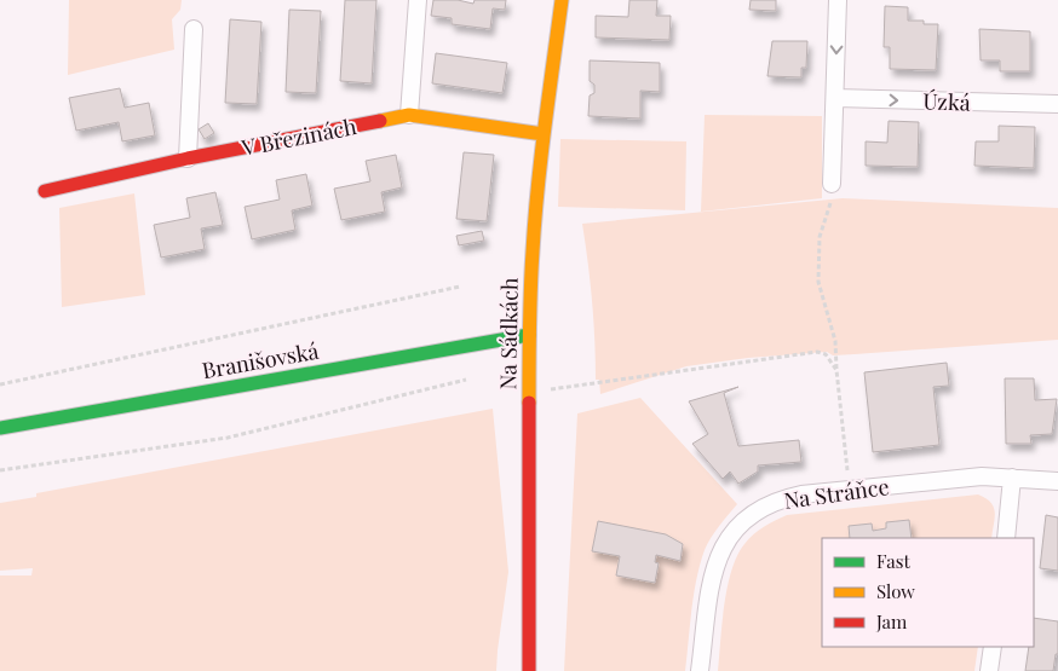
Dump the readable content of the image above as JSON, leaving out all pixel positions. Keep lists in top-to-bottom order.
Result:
{
  "streets": {
    "street": [
      "Úzká",
      "V Březinách",
      "Na Sádkách",
      "Branišovská",
      "Na Stráňce"
    ]
  },
  "crossings": [
    ["V Březinách", "Na Sádkách"],
    ["Na Sádkách", "Branišovská"]
  ],
  "one_way": ["Úzká"],
  "legend": ["Fast", "Slow", "Jam"]
}
